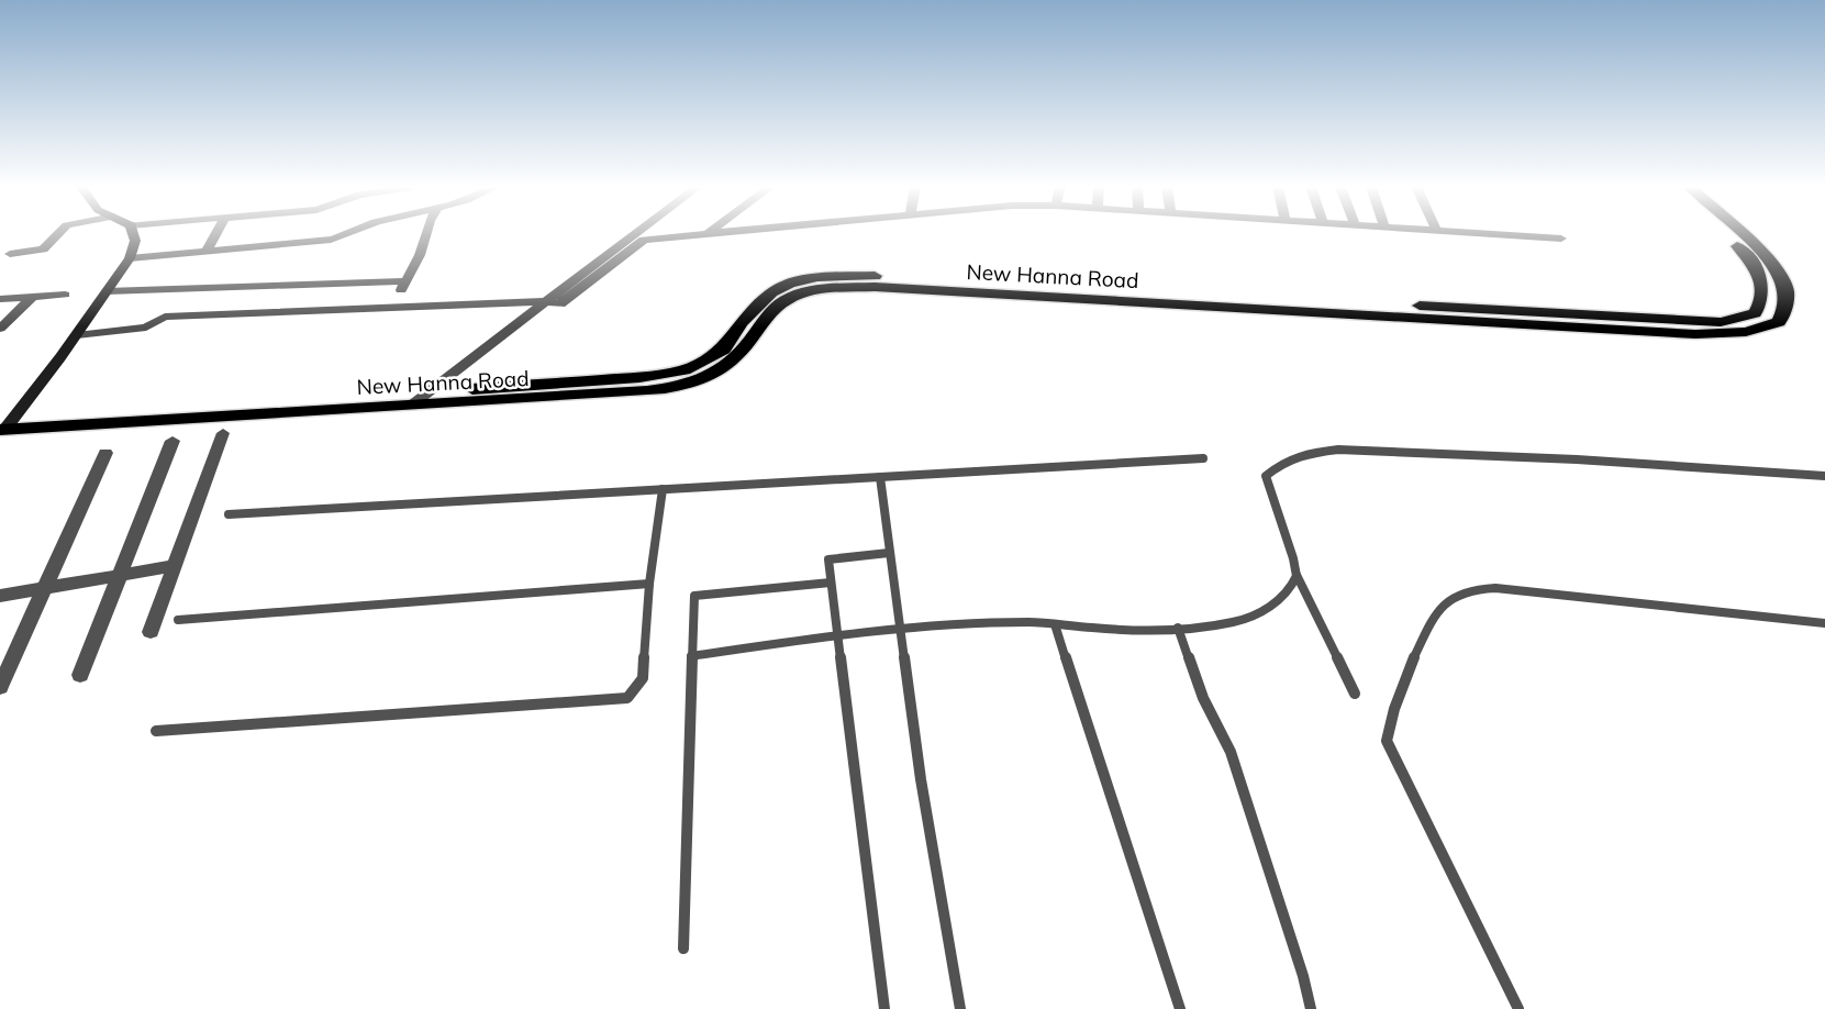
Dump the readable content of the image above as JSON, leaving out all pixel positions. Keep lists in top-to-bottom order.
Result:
{
  "streets": {
    "main road": ["New Hanna Road"]
  }
}
